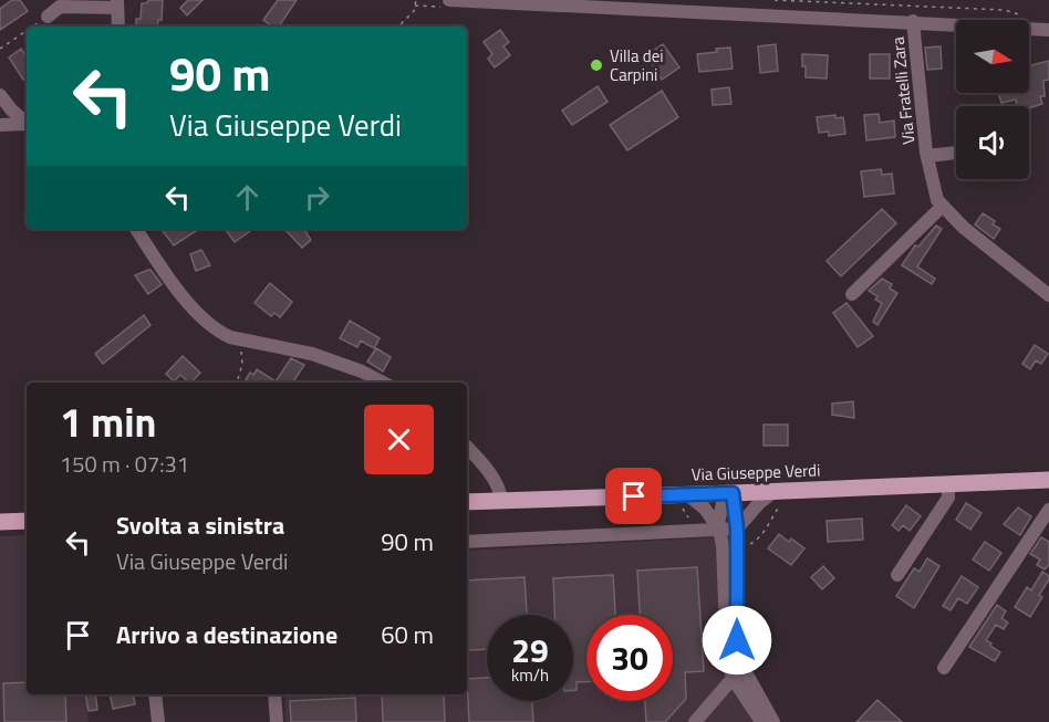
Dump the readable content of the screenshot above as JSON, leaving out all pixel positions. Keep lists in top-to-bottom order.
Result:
{
  "streets": {
    "main road": ["Via Giuseppe Verdi"],
    "street": ["Via Fratelli Zara"]
  },
  "places": ["Villa dei Carpini"],
  "north": "right",
  "page": {
    "turn": ["90 m", "Via Giuseppe Verdi"],
    "heading": ["1 min", "150 m · 07:31"],
    "list": [
      {
        "name": "Svolta a sinistra",
        "note": "Via Giuseppe Verdi",
        "value": "90 m"
      },
      {
        "name": "Arrivo a destinazione",
        "value": "60 m"
      }
    ],
    "speed": "29 km/h",
    "limit": "30"
  }
}
